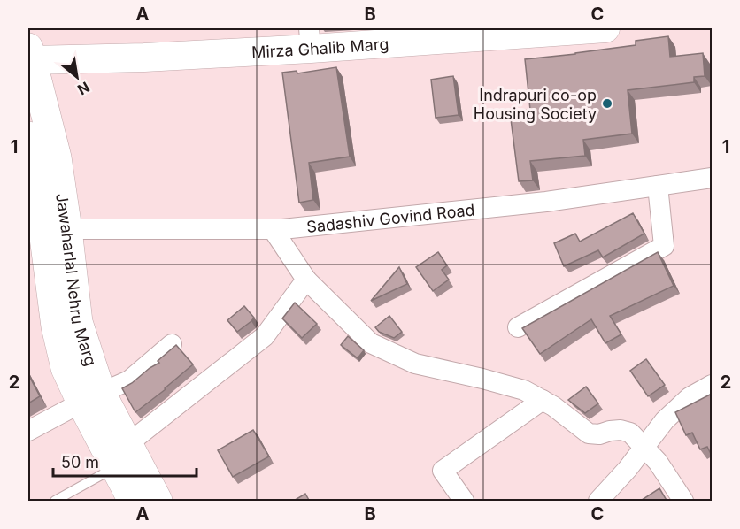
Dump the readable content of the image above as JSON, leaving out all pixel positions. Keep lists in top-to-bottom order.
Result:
{
  "streets": {
    "main road": ["Jawaharlal Nehru Marg"],
    "street": ["Mirza Ghalib Marg", "Sadashiv Govind Road"]
  },
  "crossings": [
    ["Mirza Ghalib Marg", "Jawaharlal Nehru Marg"],
    ["Sadashiv Govind Road", "Jawaharlal Nehru Marg"]
  ],
  "places": ["Indrapuri co-op Housing Society"],
  "scale_bar": "50 m",
  "north": "bottom right",
  "grid": {
    "columns": ["A", "B", "C"],
    "rows": ["1", "2"]
  }
}
